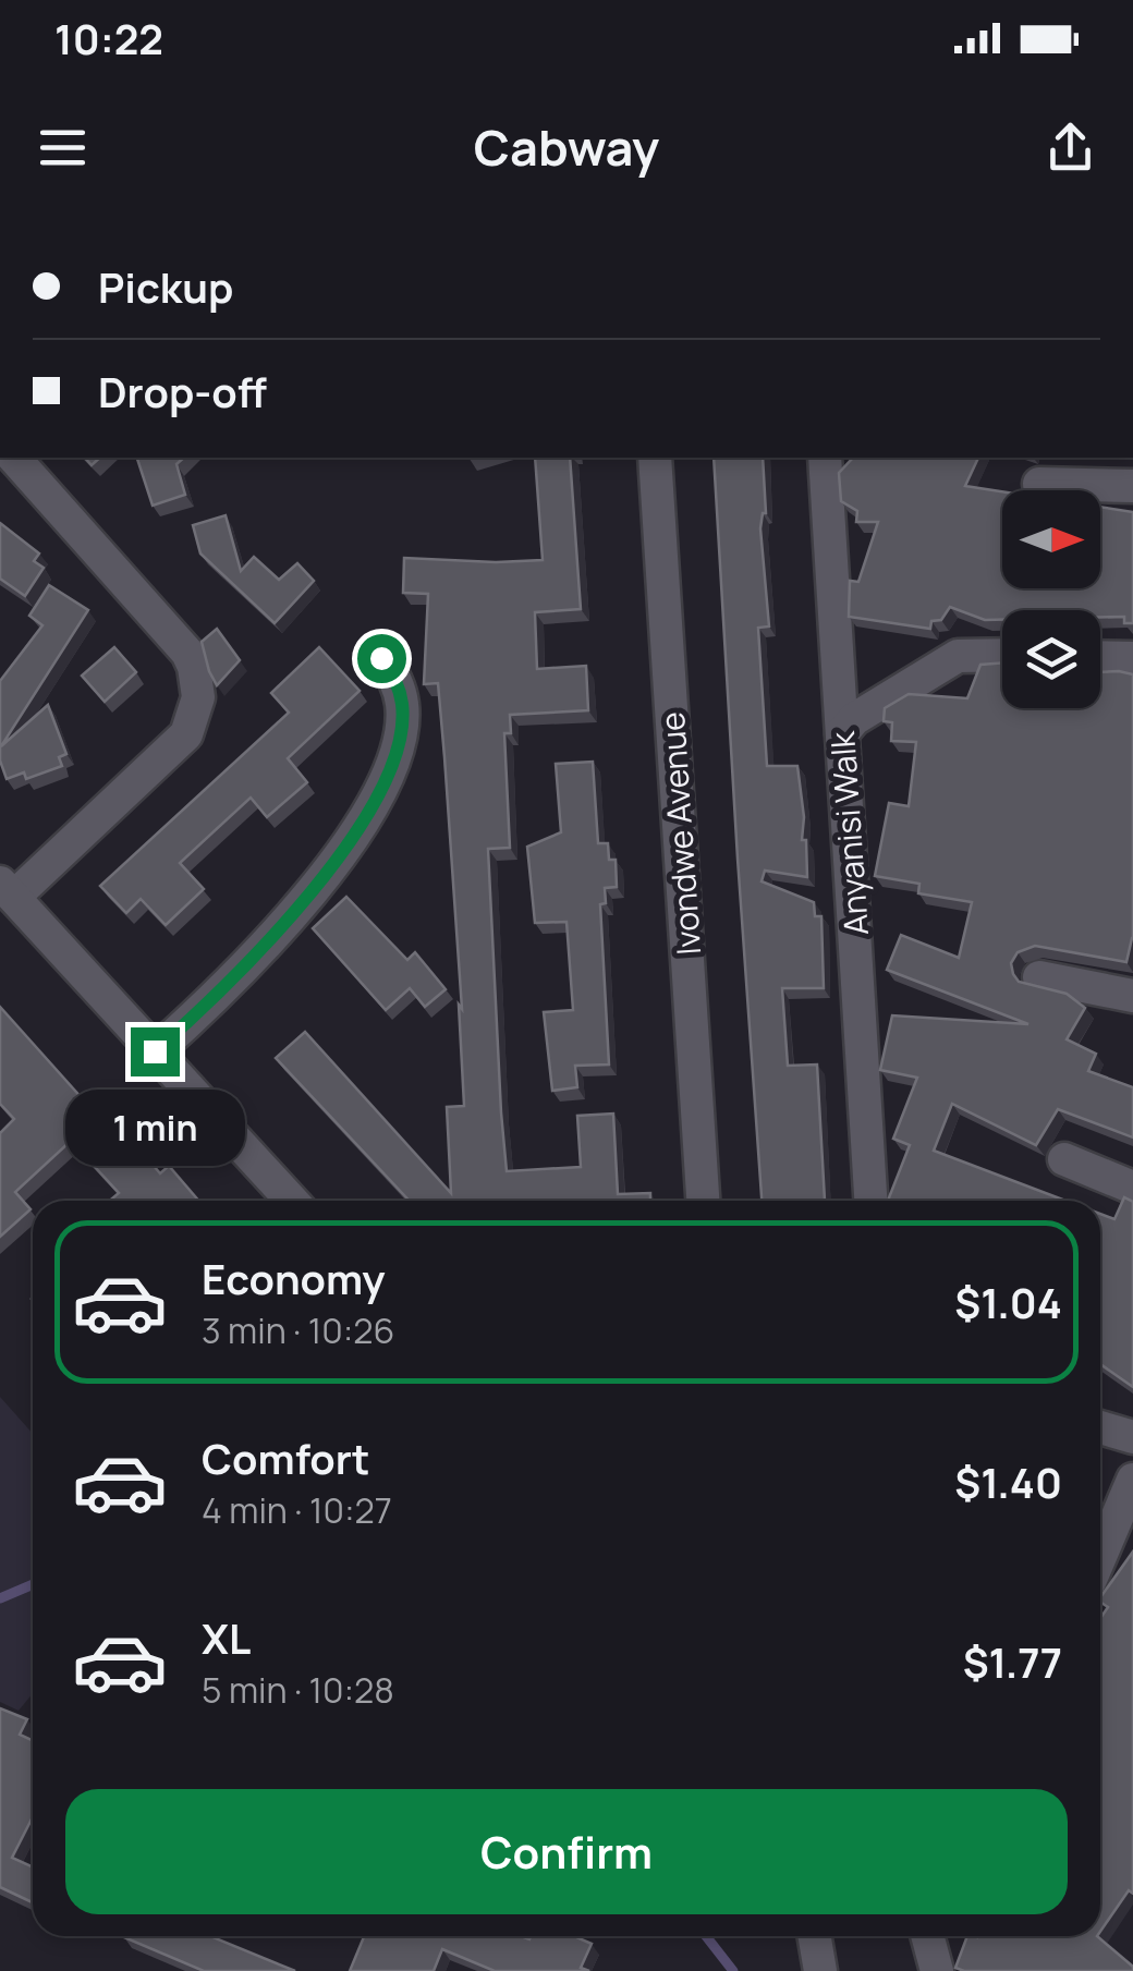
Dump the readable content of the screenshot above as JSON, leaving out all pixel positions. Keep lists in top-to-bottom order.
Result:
{
  "streets": {
    "street": ["Ivondwe Avenue", "Anyanisi Walk"]
  },
  "north": "right",
  "page": {
    "status": "10:22",
    "header": "Cabway",
    "banner": ["Pickup", "Drop-off"],
    "bubble": "1 min",
    "list": [
      {
        "name": "Economy",
        "note": "3 min · 10:26",
        "value": "$1.04"
      },
      {
        "name": "Comfort",
        "note": "4 min · 10:27",
        "value": "$1.40"
      },
      {
        "name": "XL",
        "note": "5 min · 10:28",
        "value": "$1.77"
      }
    ],
    "buttons": "Confirm"
  }
}
